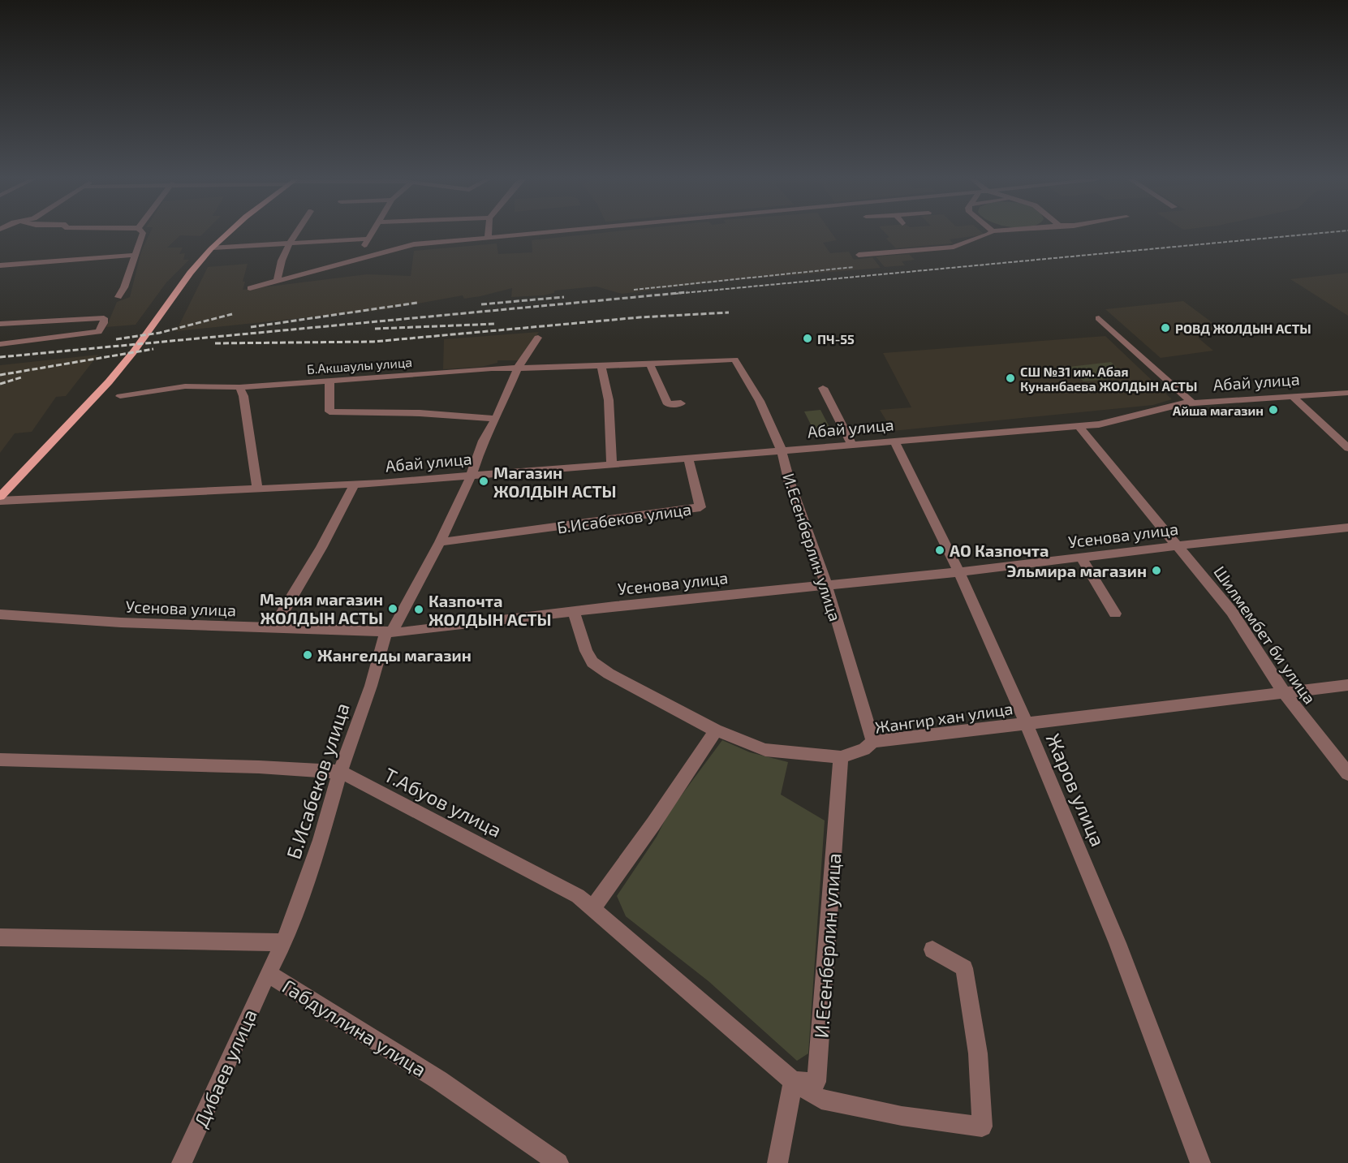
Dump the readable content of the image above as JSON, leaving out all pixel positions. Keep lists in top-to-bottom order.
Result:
{
  "streets": {
    "street": [
      "Б.Акшаулы улица",
      "Абай улица",
      "Б.Исабеков улица",
      "Усенова улица",
      "И.Есенберлин улица",
      "Шилмембет би улица",
      "Жангир хан улица",
      "Жаров улица",
      "Т.Абуов улица",
      "Габдуллина улица",
      "Дибаев улица"
    ]
  },
  "crossings": [
    ["Б.Акшаулы улица", "Б.Исабеков улица"],
    ["Б.Акшаулы улица", "И.Есенберлин улица"],
    ["Абай улица", "Б.Исабеков улица"],
    ["Абай улица", "И.Есенберлин улица"],
    ["Абай улица", "Шилмембет би улица"],
    ["Абай улица", "Жаров улица"],
    ["Б.Исабеков улица", "Усенова улица"],
    ["Б.Исабеков улица", "Т.Абуов улица"],
    ["Б.Исабеков улица", "Габдуллина улица"],
    ["Усенова улица", "И.Есенберлин улица"],
    ["Усенова улица", "Шилмембет би улица"],
    ["Усенова улица", "Жангир хан улица"],
    ["Усенова улица", "Жаров улица"],
    ["И.Есенберлин улица", "Жангир хан улица"],
    ["И.Есенберлин улица", "Т.Абуов улица"],
    ["Шилмембет би улица", "Жангир хан улица"],
    ["Жангир хан улица", "Жаров улица"],
    ["Габдуллина улица", "Дибаев улица"]
  ],
  "places": [
    "РОВД ЖОЛДЫН АСТЫ",
    "ПЧ-55",
    "СШ №31 им. Абая Кунанбаева ЖОЛДЫН АСТЫ",
    "Айша магазин",
    "Магазин ЖОЛДЫН АСТЫ",
    "АО Казпочта",
    "Эльмира магазин",
    "Мария магазин ЖОЛДЫН АСТЫ",
    "Казпочта ЖОЛДЫН АСТЫ",
    "Жангелды магазин"
  ]
}
